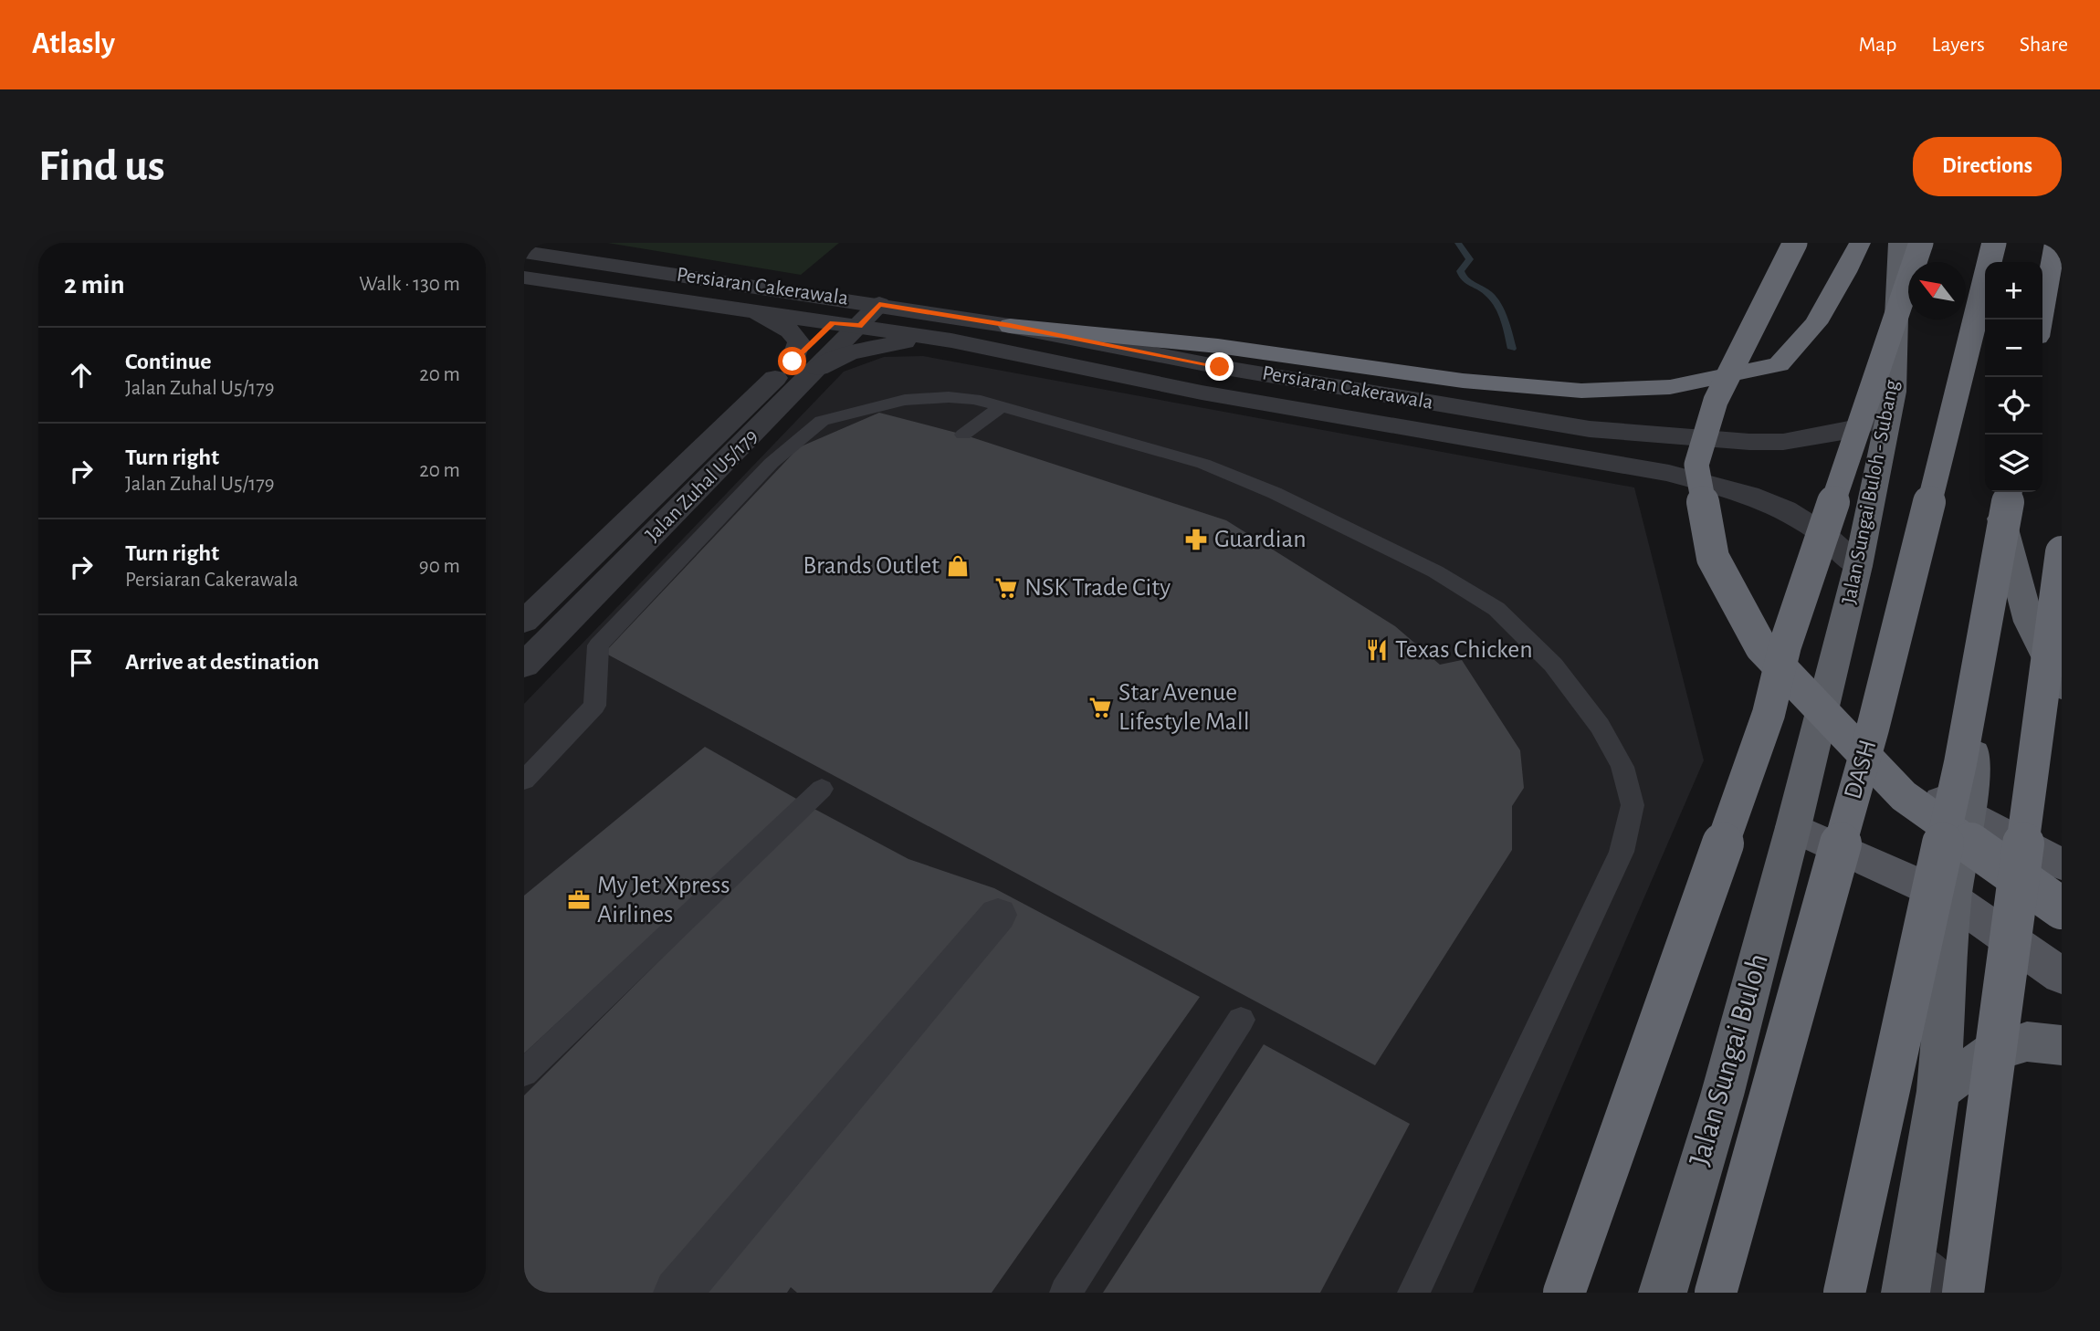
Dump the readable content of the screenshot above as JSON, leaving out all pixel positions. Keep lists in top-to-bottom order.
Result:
{
  "streets": {
    "highway": ["Jalan Sungai Buloh - Subang", "DASH", "Jalan Sungai Buloh"],
    "street": ["Persiaran Cakerawala", "Jalan Zuhal U5/179"]
  },
  "crossings": [
    ["Persiaran Cakerawala", "Jalan Zuhal U5/179"],
    ["Persiaran Cakerawala", "Jalan Sungai Buloh - Subang"],
    ["Jalan Sungai Buloh - Subang", "Jalan Sungai Buloh"]
  ],
  "places": {
    "pharmacy": ["Guardian"],
    "shop": ["Brands Outlet"],
    "supermarket": ["NSK Trade City", "Star Avenue Lifestyle Mall"],
    "restaurant": ["Texas Chicken"],
    "office": ["My Jet Xpress Airlines"]
  },
  "north": "top left",
  "page": {
    "header": "Atlasly",
    "nav": ["Map", "Layers", "Share"],
    "buttons": "Directions",
    "title": "Find us",
    "heading": ["2 min", "Walk · 130 m"],
    "map_buttons": ["+", "−"],
    "list": [
      ["Continue", "Jalan Zuhal U5/179", "20 m"],
      ["Turn right", "Jalan Zuhal U5/179", "20 m"],
      ["Turn right", "Persiaran Cakerawala", "90 m"],
      "Arrive at destination"
    ]
  }
}
